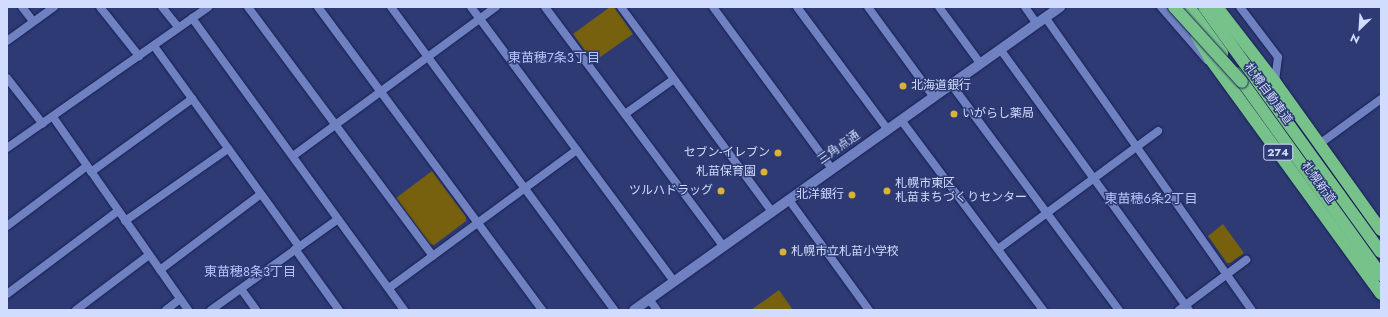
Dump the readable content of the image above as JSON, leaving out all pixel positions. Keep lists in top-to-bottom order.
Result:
{
  "streets": {
    "highway": ["札樽自動車道", "274", "札幌新道"],
    "street": ["三角点通"]
  },
  "districts": ["東苗穂7条3丁目", "東苗穂6条2丁目", "東苗穂8条3丁目"],
  "places": [
    "北海道銀行",
    "いがらし薬局",
    "セブン-イレブン",
    "札苗保育園",
    "ツルハドラッグ",
    "札幌市東区 札苗まちづくりセンター",
    "北洋銀行",
    "札幌市立札苗小学校"
  ],
  "north": "bottom left"
}
